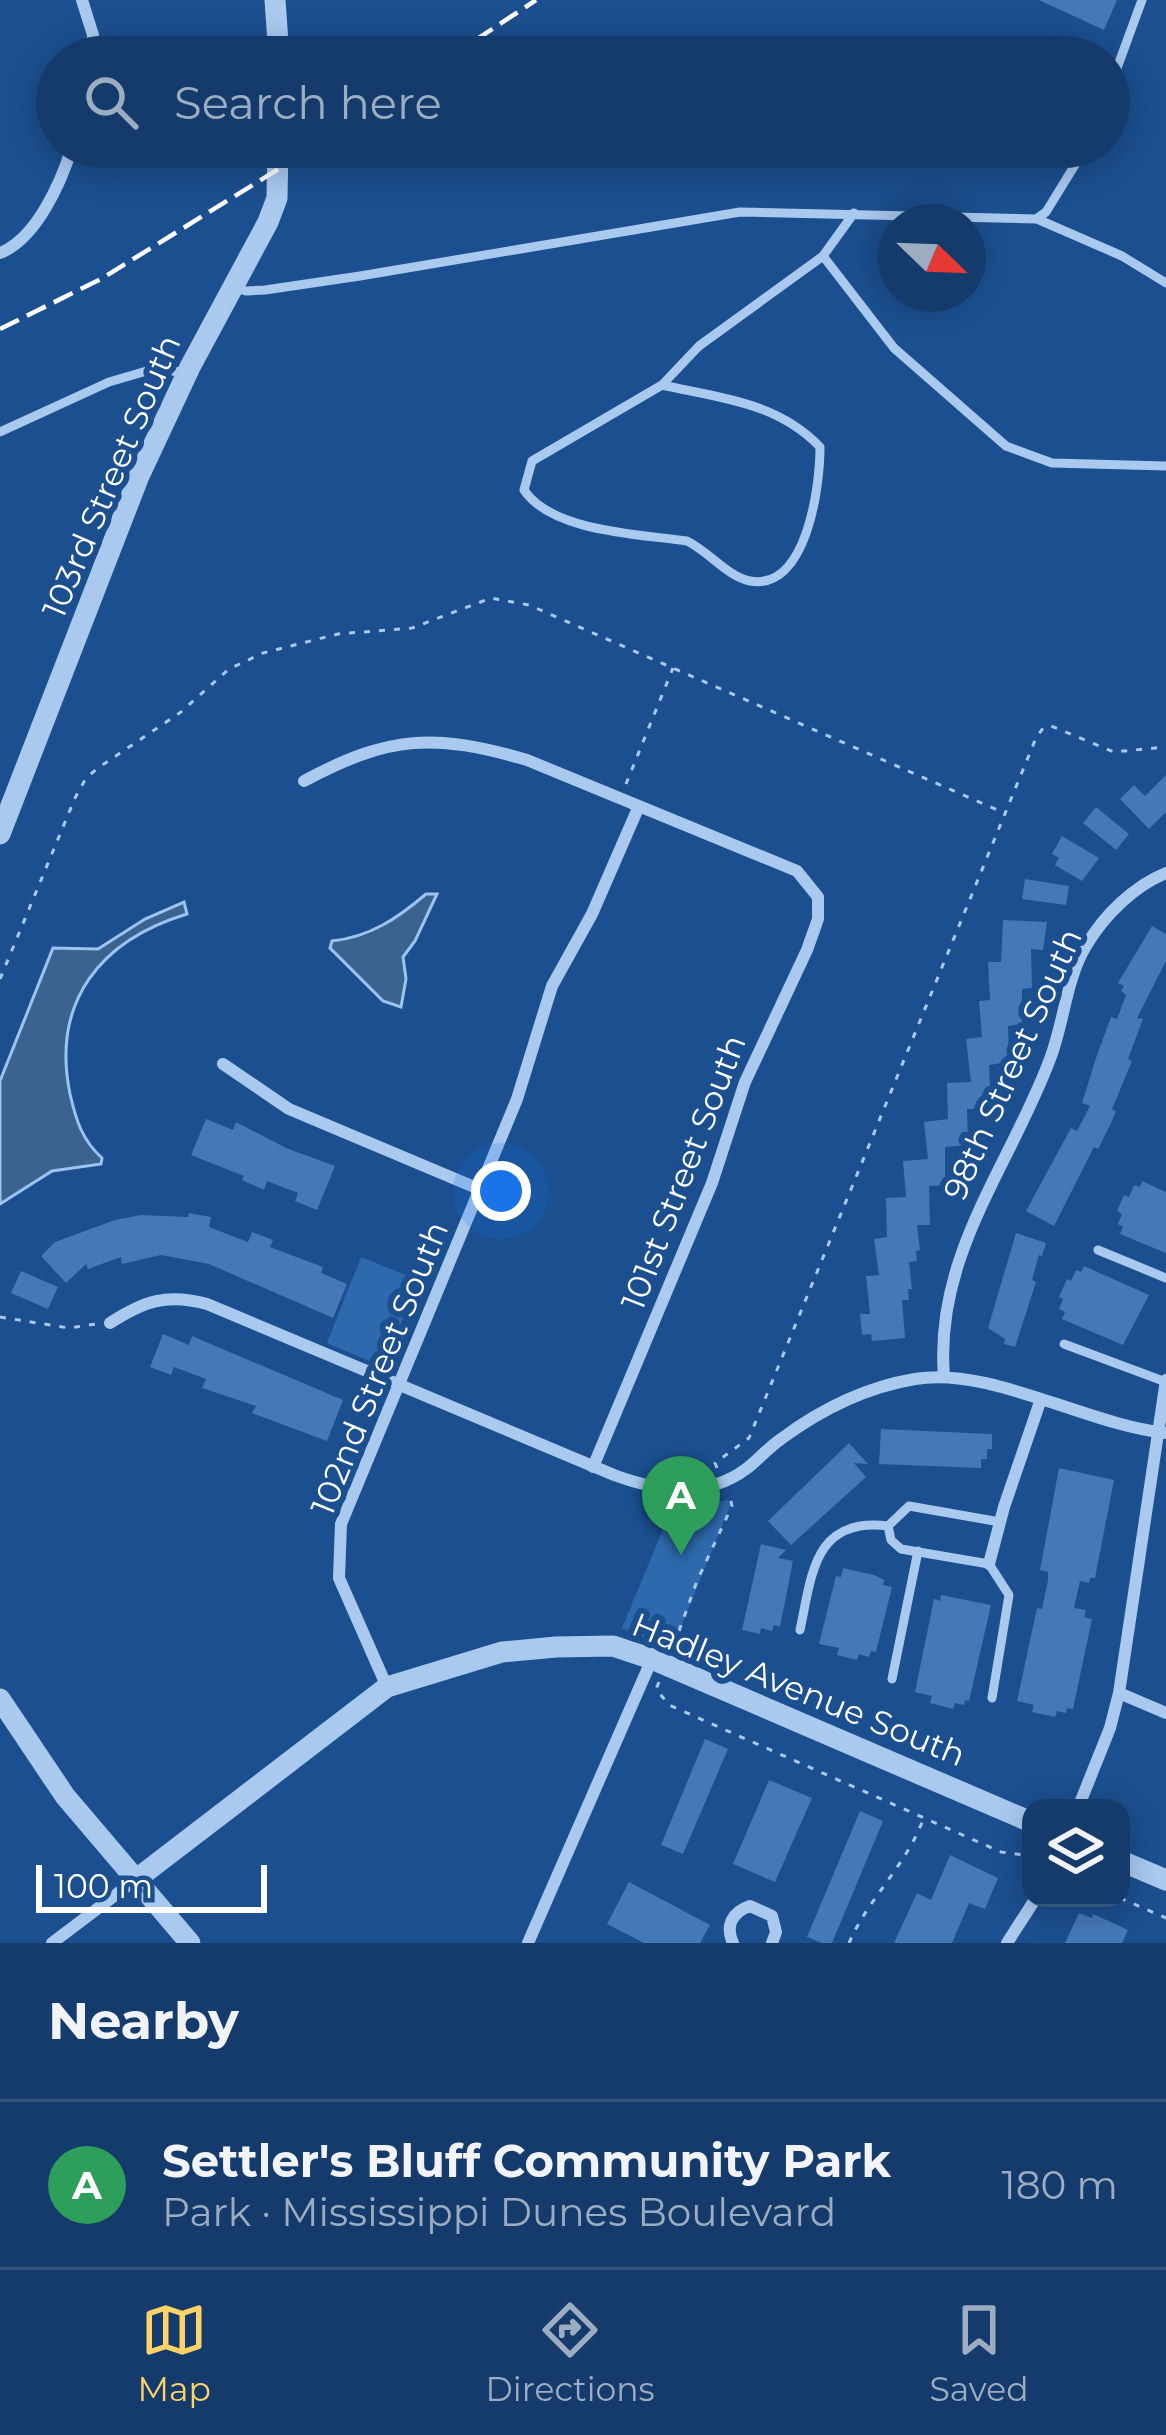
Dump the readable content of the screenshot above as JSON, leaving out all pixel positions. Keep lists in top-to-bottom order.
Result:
{
  "streets": {
    "street": [
      "103rd Street South",
      "98th Street South",
      "101st Street South",
      "102nd Street South",
      "Hadley Avenue South"
    ]
  },
  "crossings": [
    ["101st Street South", "102nd Street South"],
    ["102nd Street South", "Hadley Avenue South"]
  ],
  "scale_bar": "100 m",
  "north": "bottom right",
  "page": {
    "search": "Search here",
    "pins": "A",
    "scale": "100 m",
    "heading": "Nearby",
    "list": [
      {
        "mark": "A",
        "name": "Settler's Bluff Community Park",
        "note": "Park · Mississippi Dunes Boulevard",
        "value": "180 m"
      }
    ],
    "nav": ["Map", "Directions", "Saved"]
  }
}
